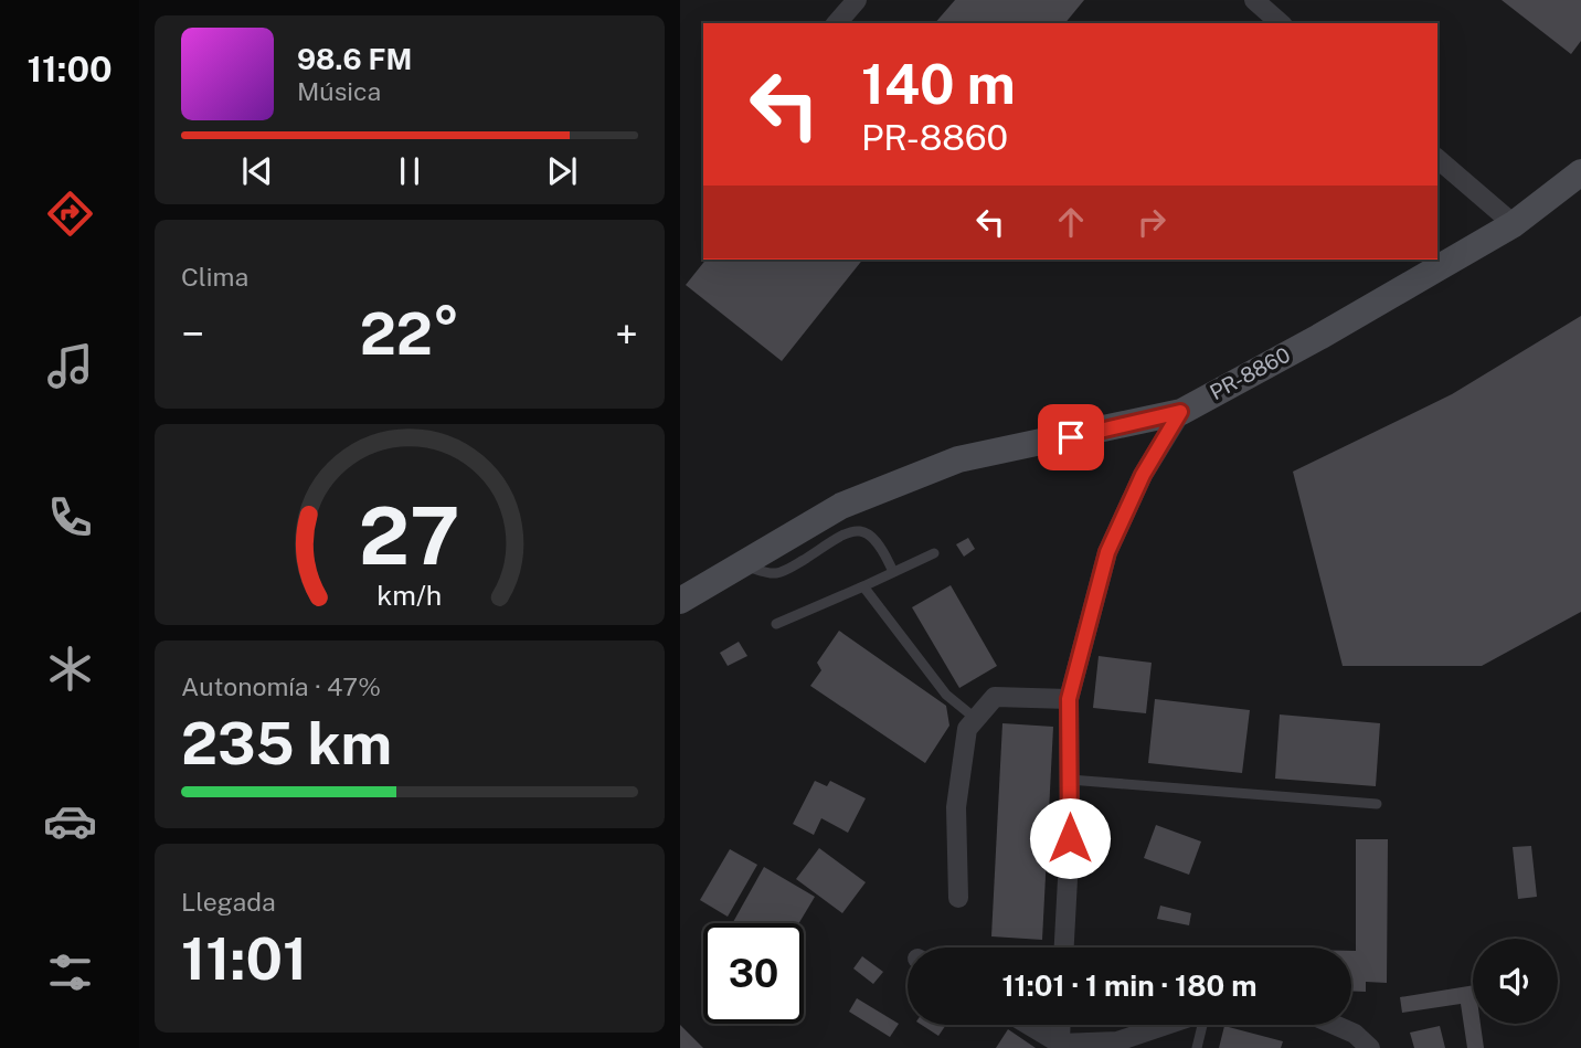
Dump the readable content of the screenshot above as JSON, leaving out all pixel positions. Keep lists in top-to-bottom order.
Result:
{
  "streets": {
    "street": ["PR-8860"]
  },
  "page": {
    "tabs": "11:00",
    "turn": ["140 m", "PR-8860"],
    "song": ["98.6 FM", "Música"],
    "tile": [
      "Clima",
      ["Autonomía · 47%", "235 km"],
      ["Llegada", "11:01"]
    ],
    "heat": ["−", "22°", "+"],
    "limit": "30",
    "trip": "11:01 · 1 min · 180 m",
    "gauge": ["27", "km/h"]
  }
}
